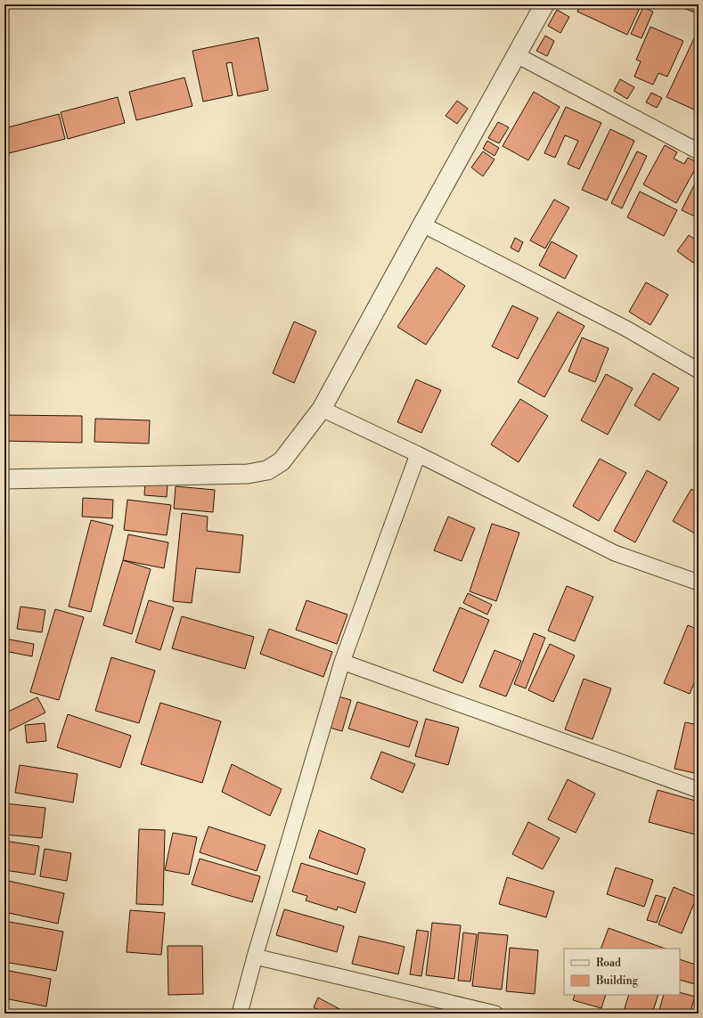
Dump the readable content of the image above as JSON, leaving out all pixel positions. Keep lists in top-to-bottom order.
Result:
{
  "legend": ["Road", "Building"]
}
